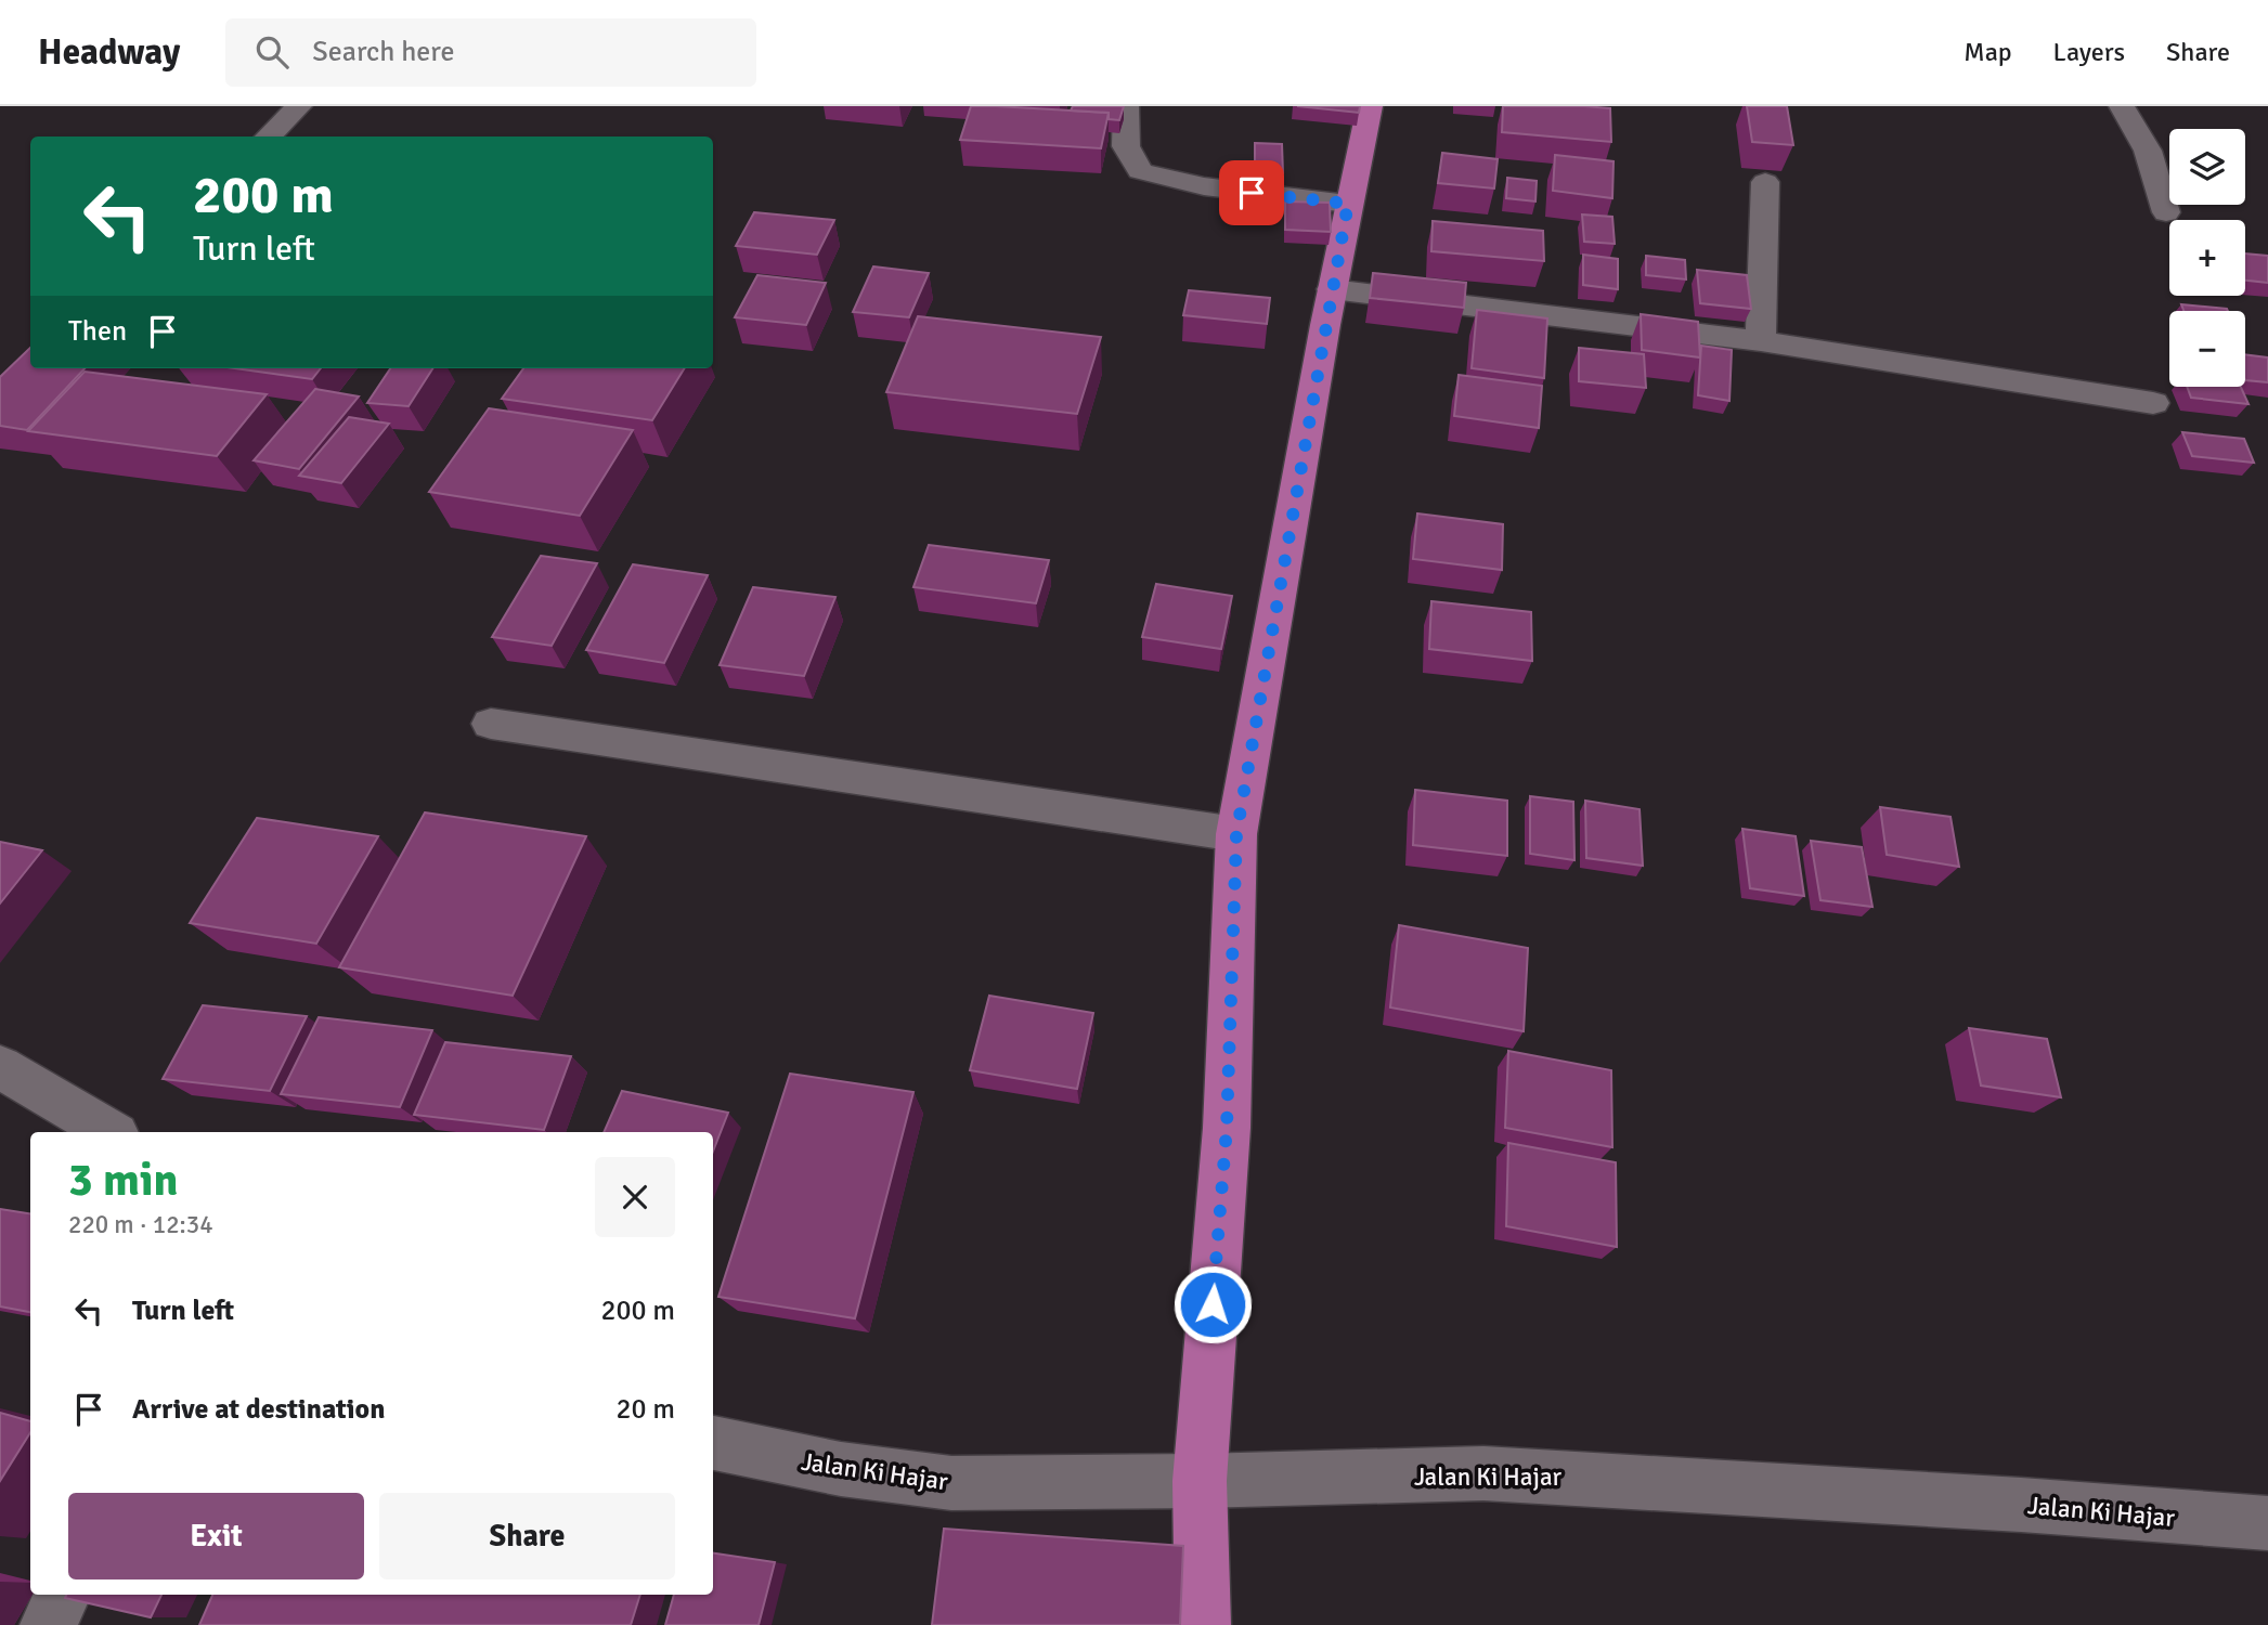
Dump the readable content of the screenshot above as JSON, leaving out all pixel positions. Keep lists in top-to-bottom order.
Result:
{
  "streets": {
    "street": ["Jalan Ki Hajar"]
  },
  "page": {
    "header": "Headway",
    "search": "Search here",
    "nav": ["Map", "Layers", "Share"],
    "map_buttons": ["+", "−"],
    "turn": ["200 m", "Turn left"],
    "then": "Then",
    "heading": ["3 min", "220 m · 12:34"],
    "list": [
      {
        "name": "Turn left",
        "value": "200 m"
      },
      {
        "name": "Arrive at destination",
        "value": "20 m"
      }
    ],
    "buttons": ["Exit", "Share"]
  }
}
